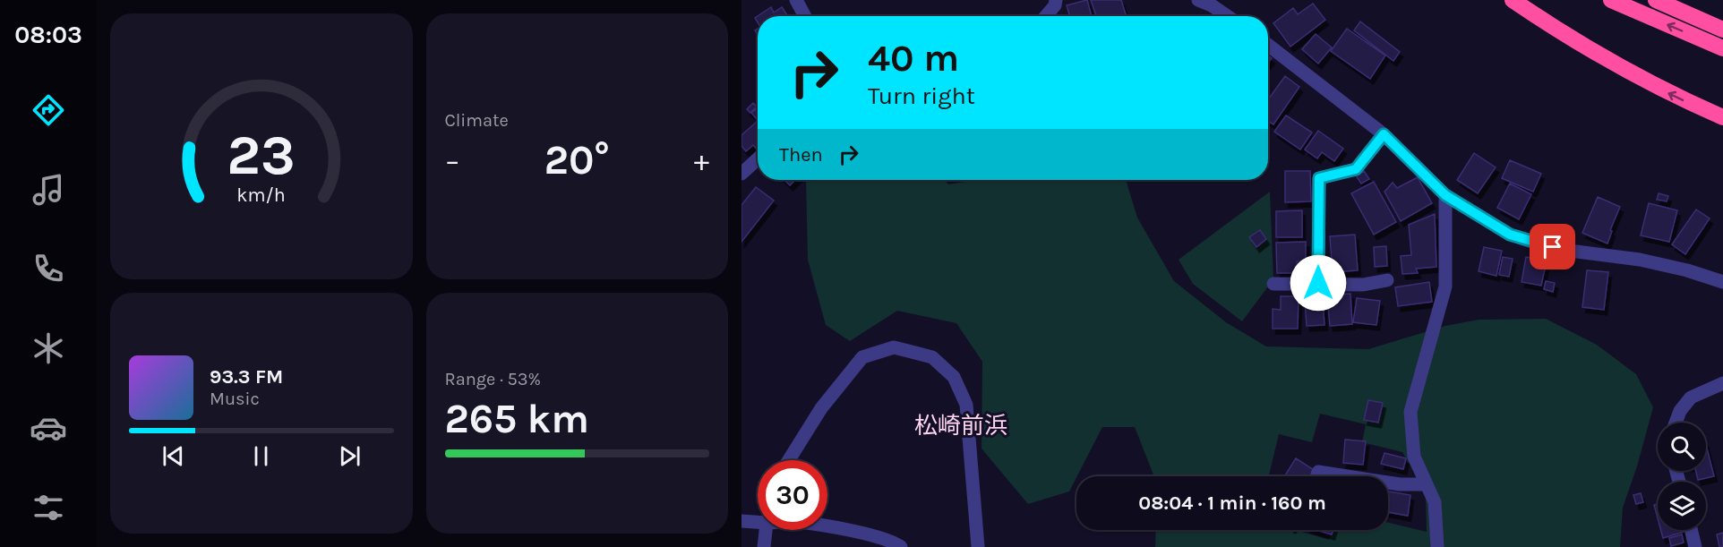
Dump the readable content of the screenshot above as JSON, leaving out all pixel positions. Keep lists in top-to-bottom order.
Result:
{
  "districts": ["松崎前浜"],
  "page": {
    "tabs": "08:03",
    "tile": [
      "Climate",
      ["Range · 53%", "265 km"]
    ],
    "turn": ["40 m", "Turn right"],
    "then": "Then",
    "heat": ["−", "20°", "+"],
    "song": ["93.3 FM", "Music"],
    "limit": "30",
    "trip": "08:04 · 1 min · 160 m",
    "gauge": ["23", "km/h"]
  }
}
